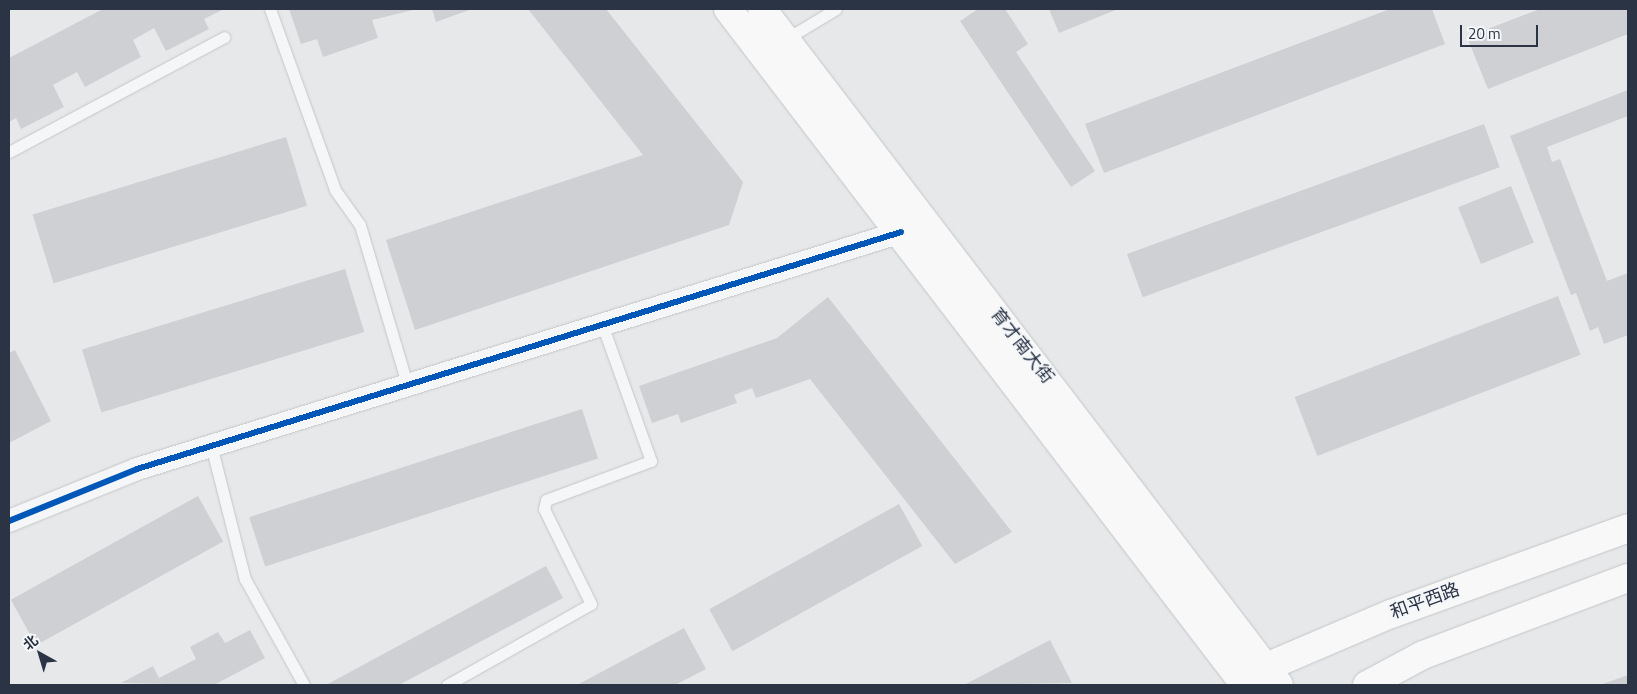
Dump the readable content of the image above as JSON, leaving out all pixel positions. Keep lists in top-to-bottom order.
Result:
{
  "streets": {
    "main road": ["育才南大街", "和平西路"]
  },
  "crossings": [
    ["育才南大街", "和平西路"]
  ],
  "scale_bar": "20 m",
  "north": "top left"
}
